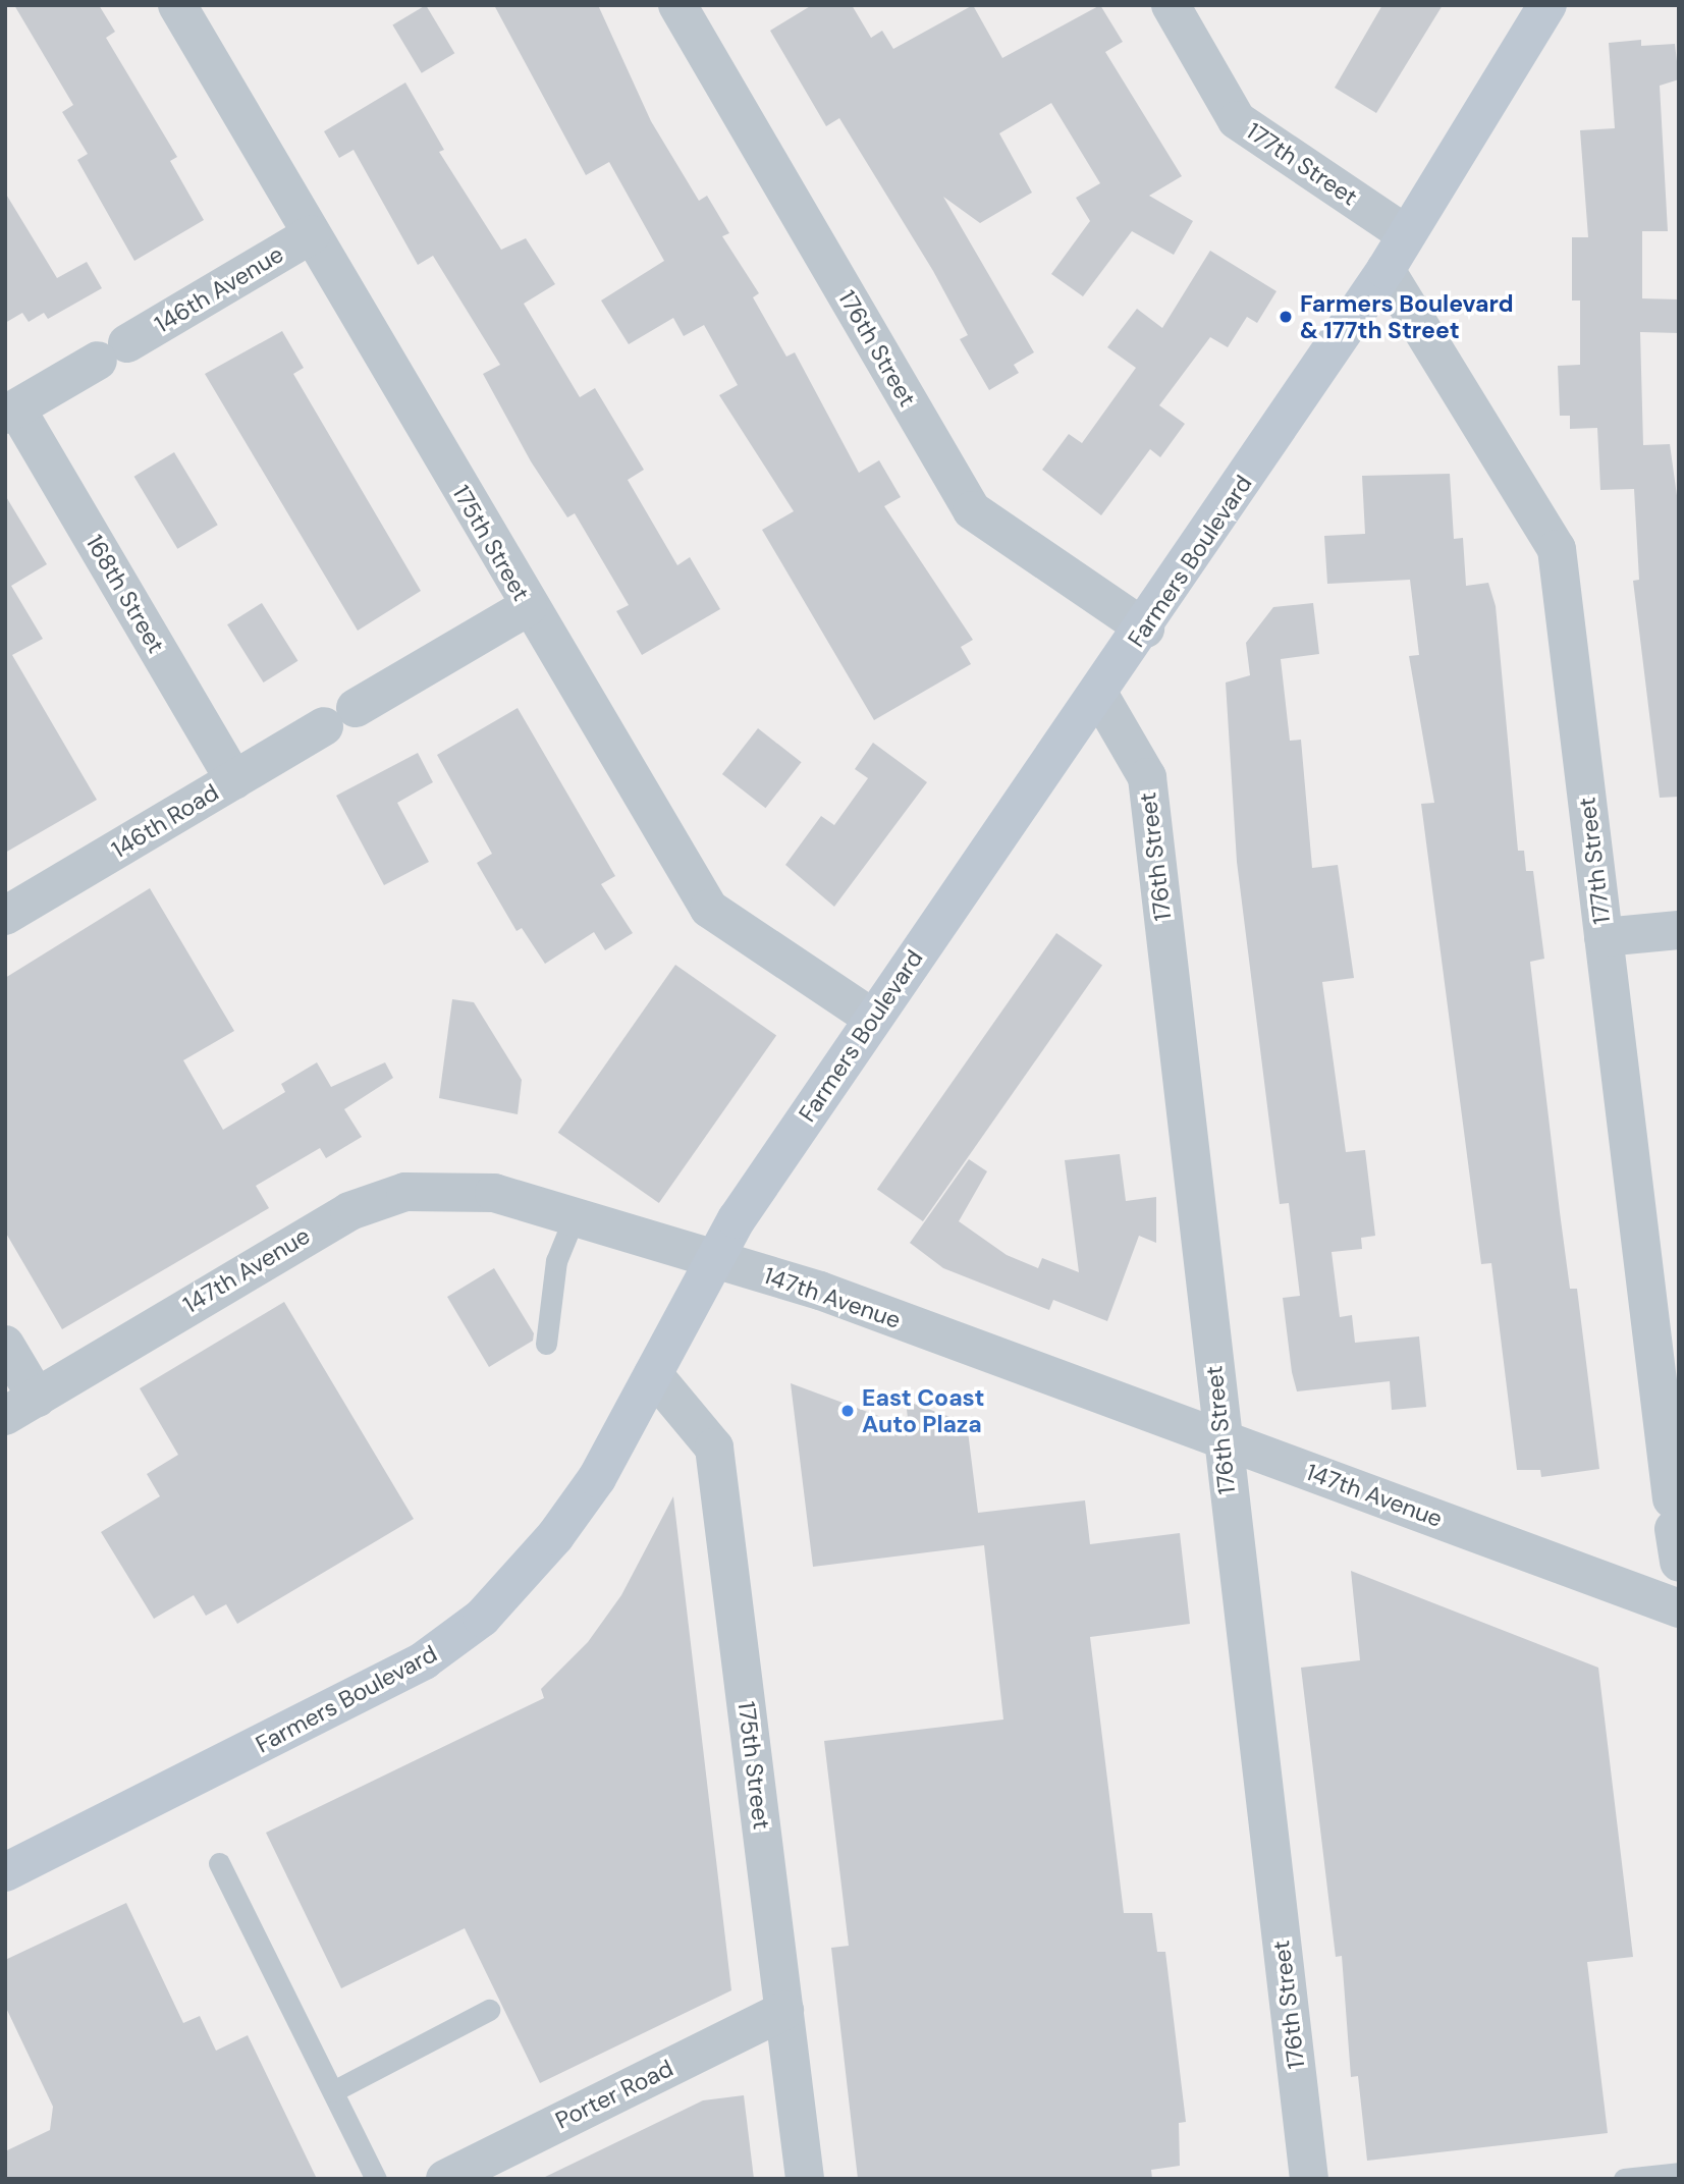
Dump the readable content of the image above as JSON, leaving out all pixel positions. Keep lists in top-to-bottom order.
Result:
{
  "streets": {
    "main road": ["Farmers Boulevard"],
    "street": [
      "177th Street",
      "146th Avenue",
      "176th Street",
      "175th Street",
      "168th Street",
      "146th Road",
      "147th Avenue",
      "Porter Road"
    ]
  },
  "crossings": [
    ["177th Street", "Farmers Boulevard"],
    ["146th Avenue", "175th Street"],
    ["146th Avenue", "168th Street"],
    ["176th Street", "Farmers Boulevard"],
    ["176th Street", "147th Avenue"],
    ["175th Street", "Farmers Boulevard"],
    ["175th Street", "146th Road"],
    ["175th Street", "Porter Road"],
    ["Farmers Boulevard", "147th Avenue"],
    ["168th Street", "146th Road"]
  ],
  "places": ["Farmers Boulevard & 177th Street", "East Coast Auto Plaza"]
}
